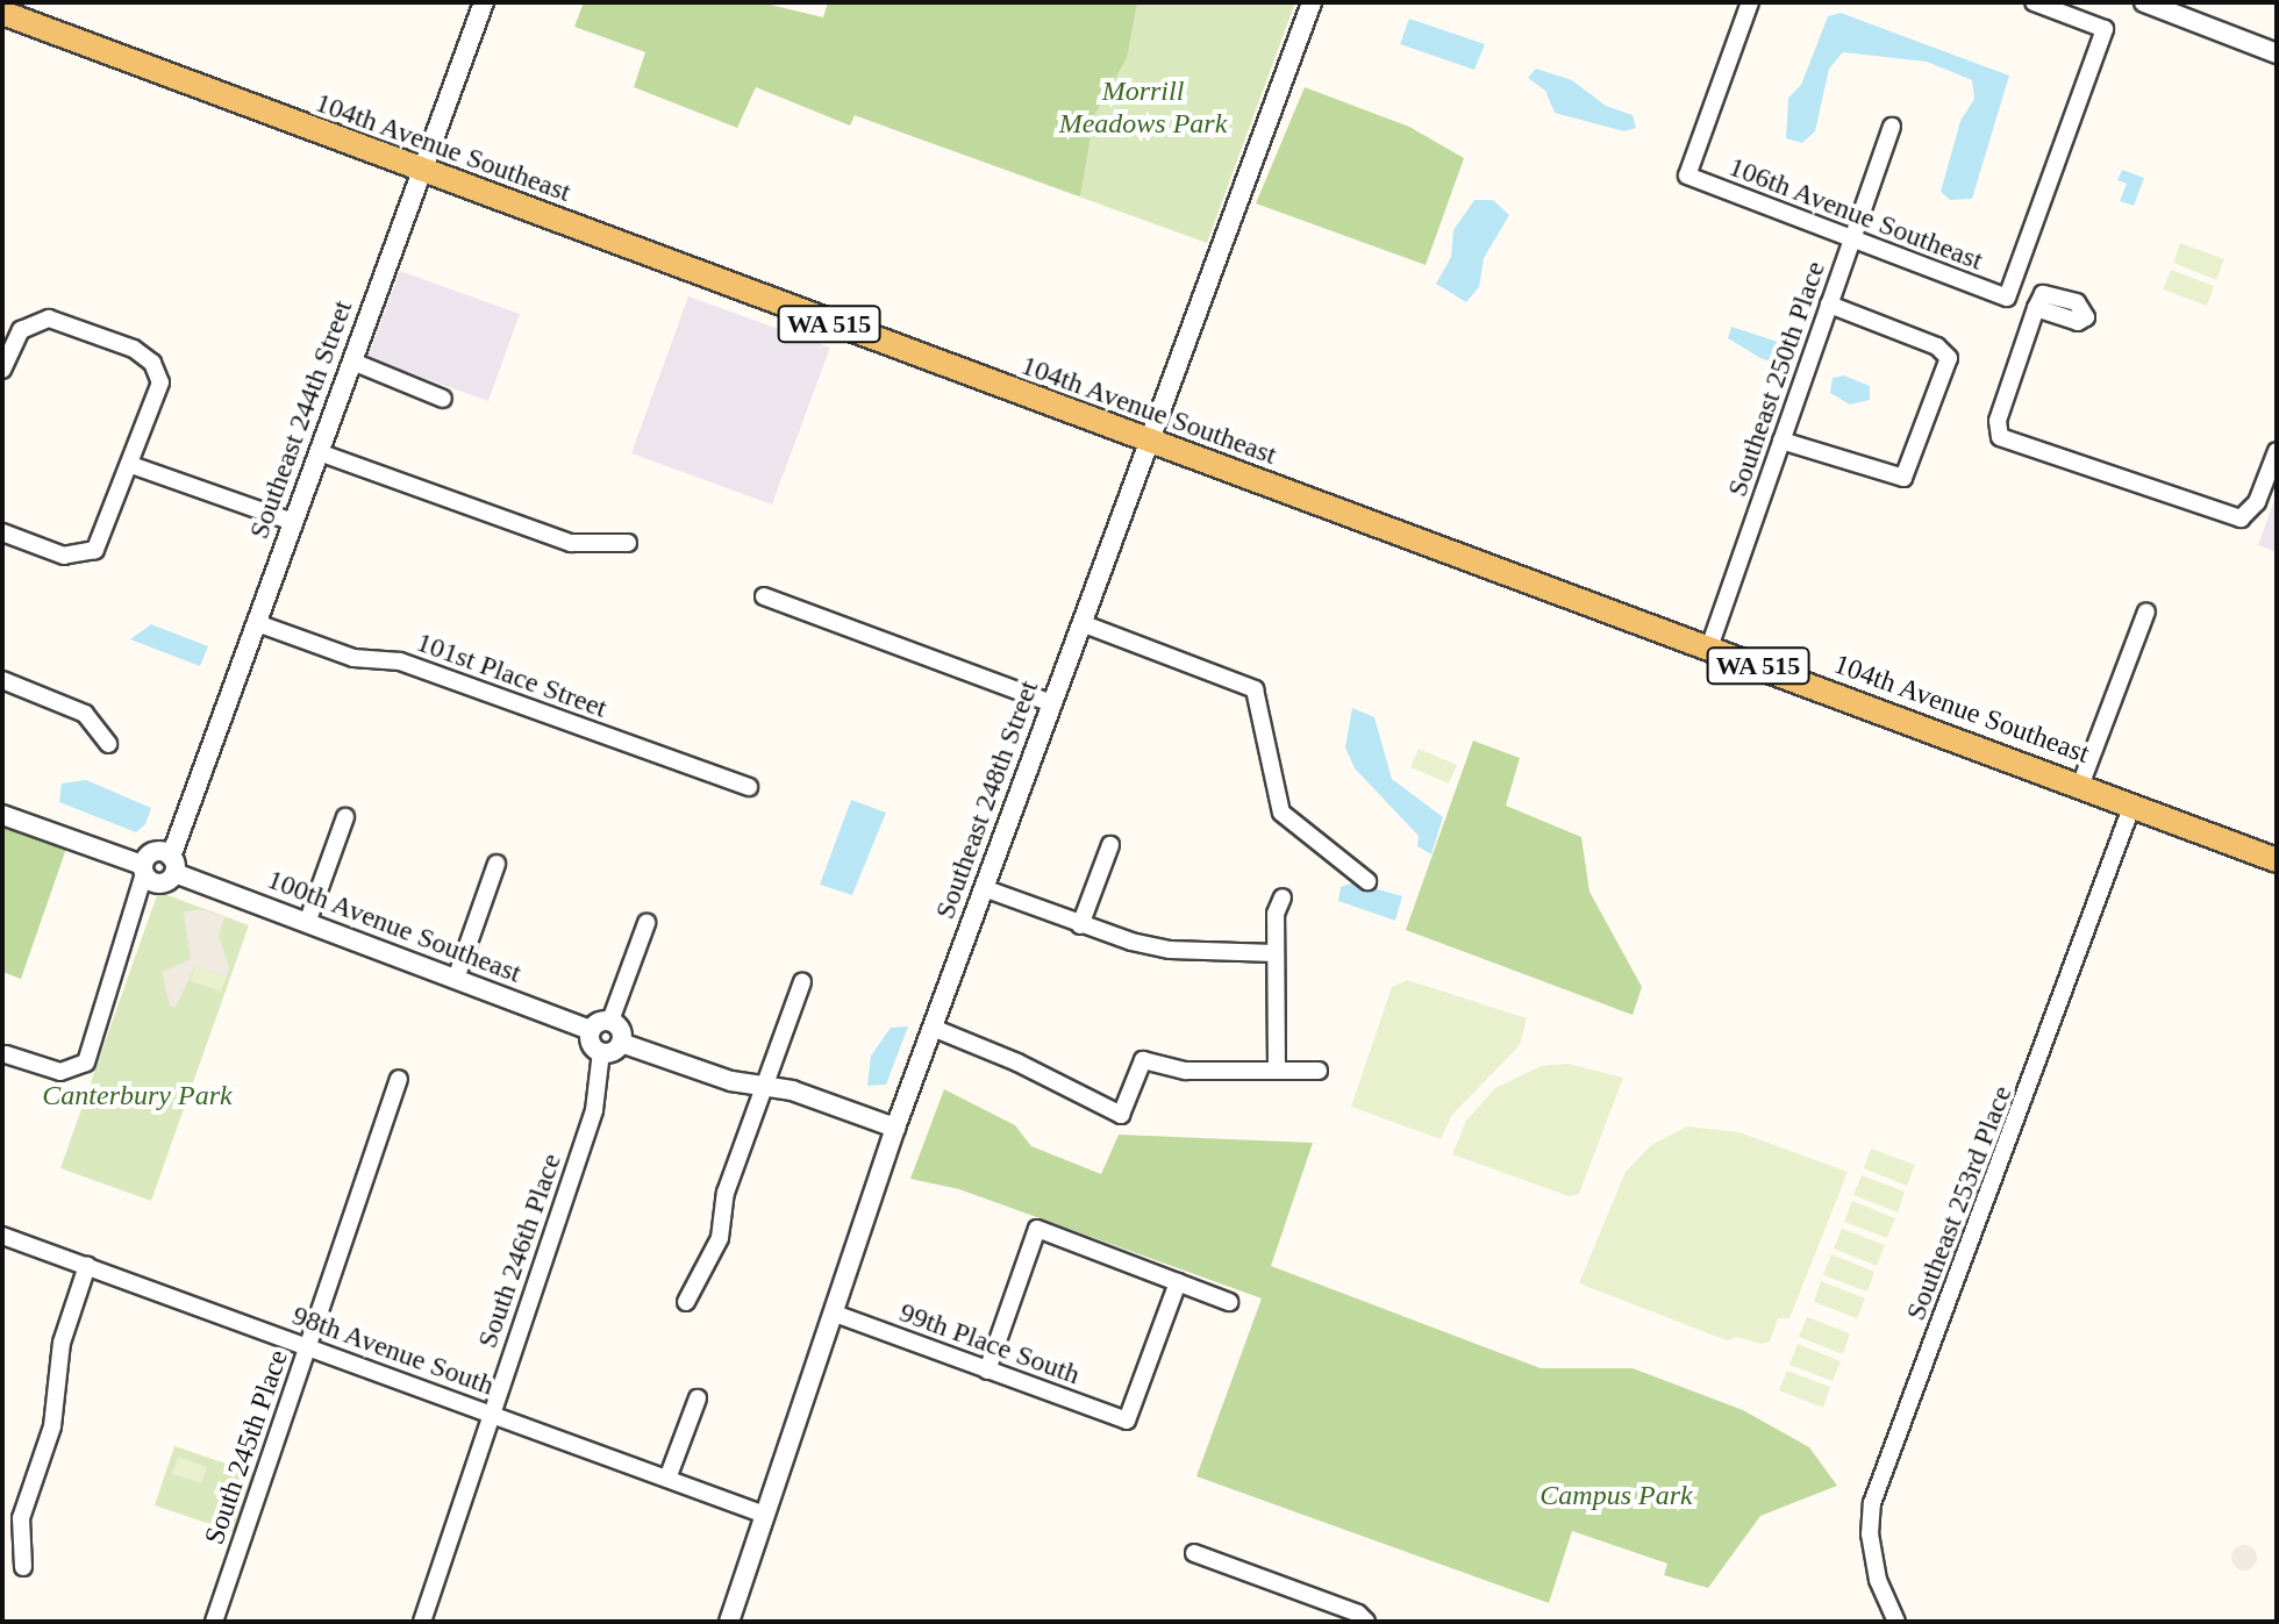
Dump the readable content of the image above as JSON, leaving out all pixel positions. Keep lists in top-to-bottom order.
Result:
{
  "streets": {
    "main road": ["104th Avenue Southeast", "WA 515"],
    "street": [
      "106th Avenue Southeast",
      "Southeast 250th Place",
      "Southeast 244th Street",
      "101st Place Street",
      "Southeast 248th Street",
      "100th Avenue Southeast",
      "Southeast 253rd Place",
      "South 246th Place",
      "99th Place South",
      "98th Avenue South",
      "South 245th Place"
    ]
  },
  "crossings": [
    ["104th Avenue Southeast", "Southeast 250th Place"],
    ["104th Avenue Southeast", "Southeast 244th Street"],
    ["104th Avenue Southeast", "Southeast 248th Street"],
    ["104th Avenue Southeast", "Southeast 253rd Place"],
    ["106th Avenue Southeast", "Southeast 250th Place"],
    ["Southeast 244th Street", "101st Place Street"],
    ["Southeast 244th Street", "100th Avenue Southeast"],
    ["Southeast 248th Street", "99th Place South"],
    ["Southeast 248th Street", "98th Avenue South"],
    ["100th Avenue Southeast", "South 246th Place"],
    ["South 246th Place", "98th Avenue South"],
    ["98th Avenue South", "South 245th Place"]
  ],
  "parks": ["Morrill Meadows Park", "Canterbury Park", "Campus Park"]
}
